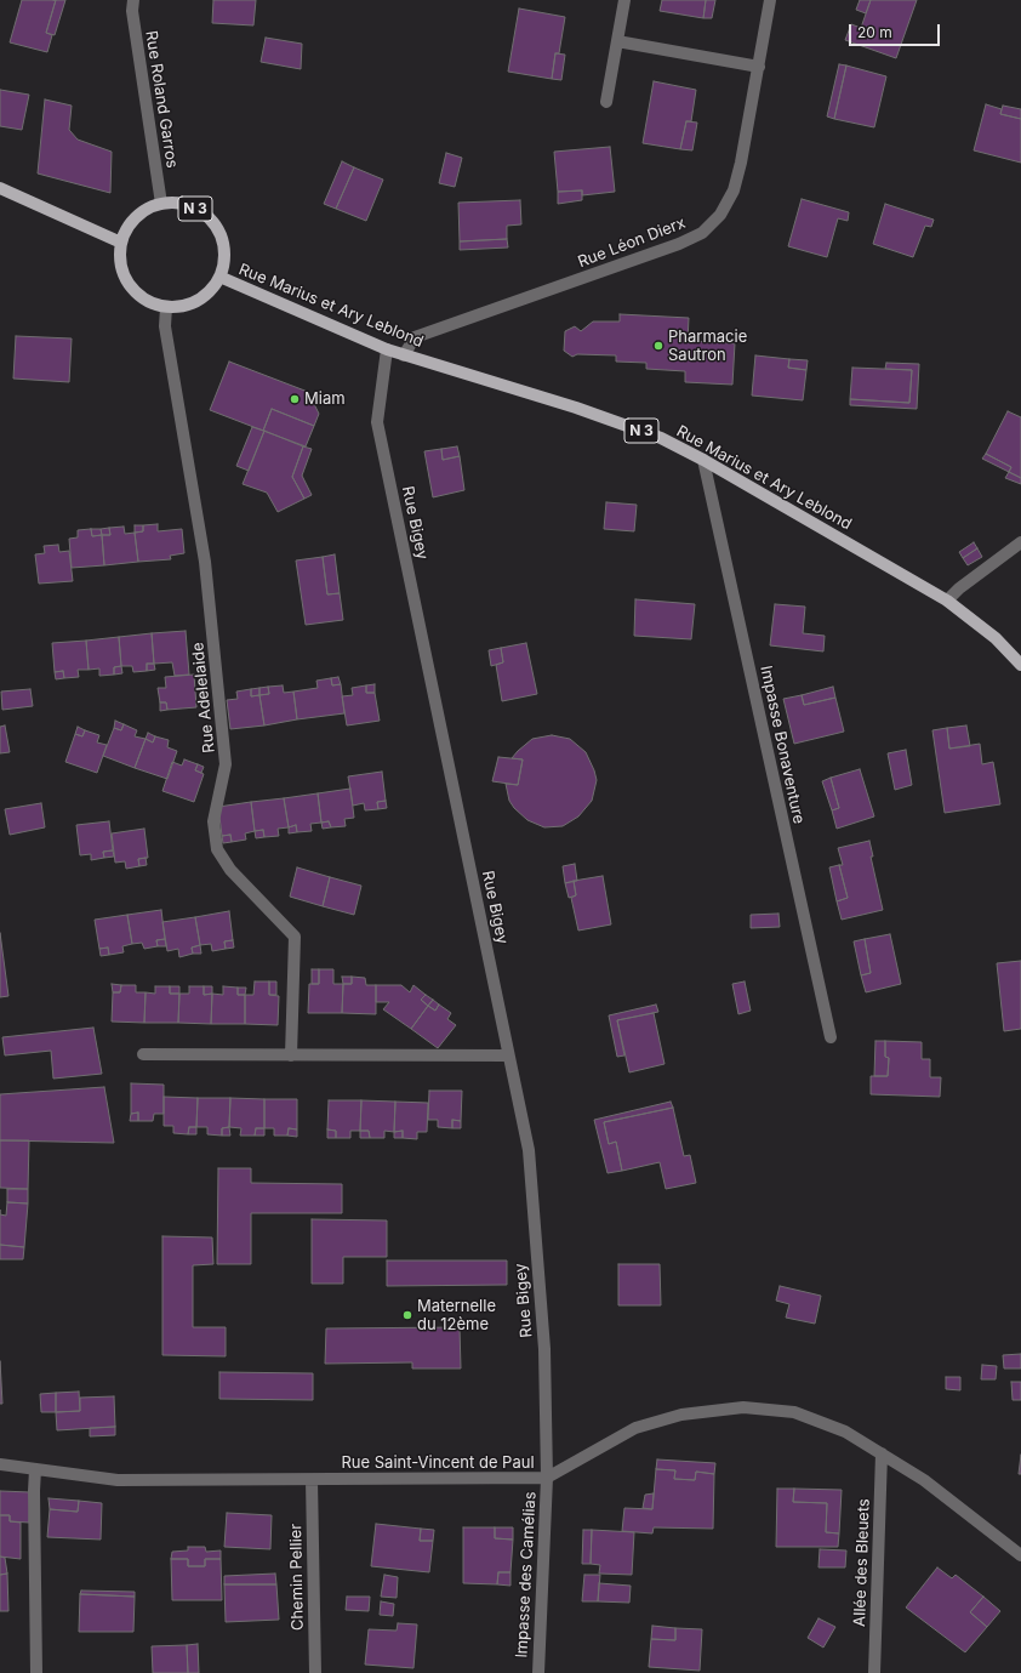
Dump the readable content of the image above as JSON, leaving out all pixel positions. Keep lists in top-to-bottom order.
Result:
{
  "streets": {
    "main road": ["N 3", "Rue Marius et Ary Leblond"],
    "street": [
      "Rue Roland Garros",
      "Rue Léon Dierx",
      "Rue Bigey",
      "Rue Adelelaide",
      "Impasse Bonaventure",
      "Rue Saint-Vincent de Paul",
      "Allée des Bleuets",
      "Impasse des Camélias",
      "Chemin Pellier"
    ]
  },
  "crossings": [
    ["Rue Roland Garros", "N 3"],
    ["Rue Roland Garros", "Rue Marius et Ary Leblond"],
    ["Rue Roland Garros", "Rue Adelelaide"],
    ["N 3", "Rue Marius et Ary Leblond"],
    ["N 3", "Rue Adelelaide"],
    ["Rue Léon Dierx", "Rue Marius et Ary Leblond"],
    ["Rue Marius et Ary Leblond", "Rue Bigey"],
    ["Rue Marius et Ary Leblond", "Rue Adelelaide"],
    ["Rue Marius et Ary Leblond", "Impasse Bonaventure"],
    ["Rue Bigey", "Rue Saint-Vincent de Paul"],
    ["Rue Bigey", "Impasse des Camélias"],
    ["Rue Saint-Vincent de Paul", "Allée des Bleuets"],
    ["Rue Saint-Vincent de Paul", "Impasse des Camélias"],
    ["Rue Saint-Vincent de Paul", "Chemin Pellier"]
  ],
  "places": ["Pharmacie Sautron", "Miam", "Maternelle du 12ème"],
  "scale_bar": "20 m"
}
